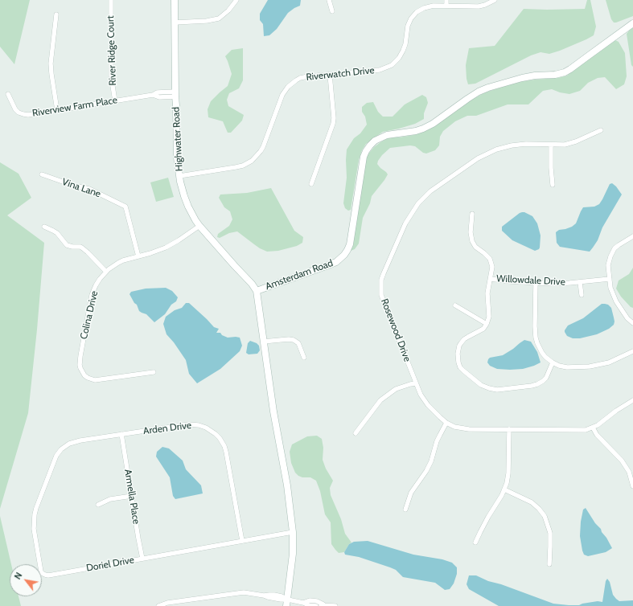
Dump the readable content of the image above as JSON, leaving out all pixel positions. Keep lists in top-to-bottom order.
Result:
{
  "streets": {
    "street": [
      "River Ridge Court",
      "Riverwatch Drive",
      "Riverview Farm Place",
      "Highwater Road",
      "Vina Lane",
      "Amsterdam Road",
      "Willowdale Drive",
      "Colina Drive",
      "Rosewood Drive",
      "Arden Drive",
      "Armella Place",
      "Doriel Drive"
    ]
  },
  "crossings": [
    ["River Ridge Court", "Riverview Farm Place"],
    ["Riverwatch Drive", "Highwater Road"],
    ["Riverview Farm Place", "Highwater Road"],
    ["Highwater Road", "Amsterdam Road"],
    ["Highwater Road", "Colina Drive"],
    ["Vina Lane", "Colina Drive"],
    ["Amsterdam Road", "Doriel Drive"],
    ["Arden Drive", "Armella Place"],
    ["Arden Drive", "Doriel Drive"],
    ["Armella Place", "Doriel Drive"]
  ],
  "north": "top left"
}
